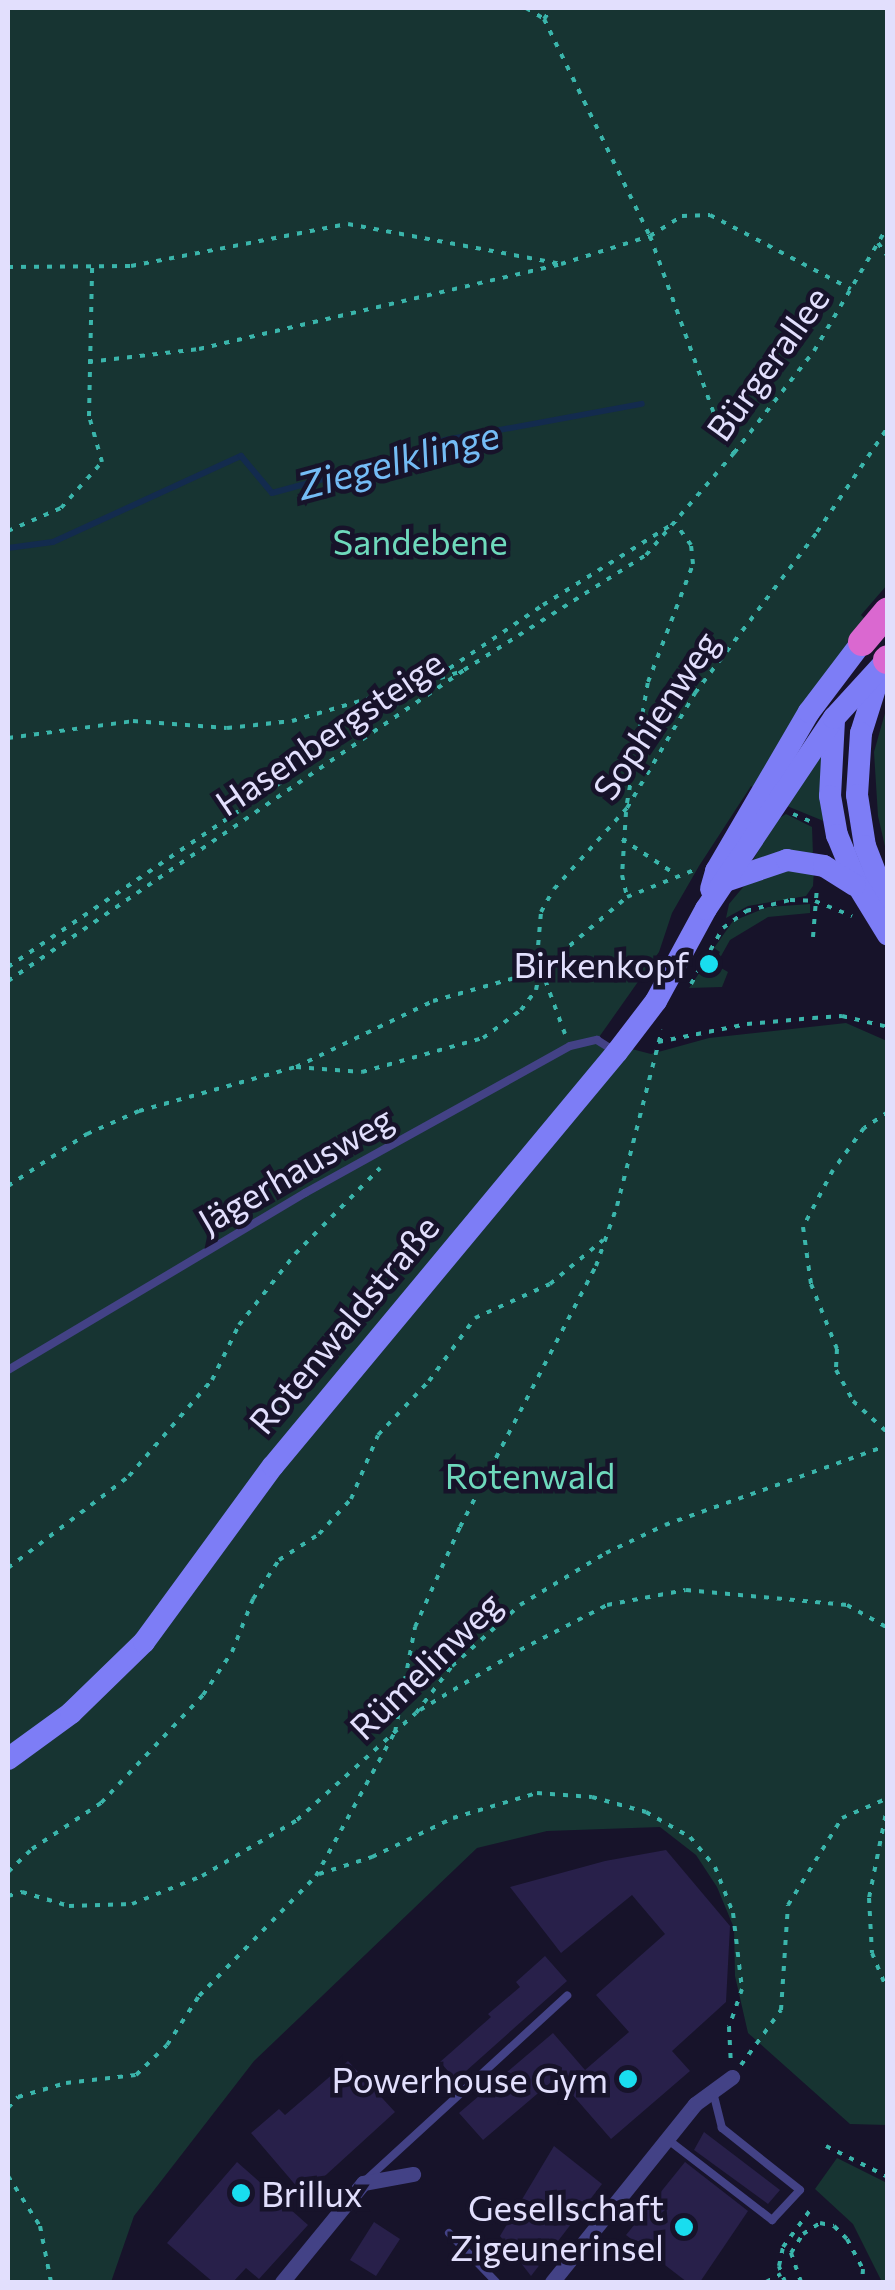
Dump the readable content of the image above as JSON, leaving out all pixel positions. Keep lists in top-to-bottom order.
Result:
{
  "streets": {
    "highway": ["Rotenwaldstraße"],
    "lane": ["Jägerhausweg"],
    "path": [
      "Bürgerallee",
      "Sophienweg",
      "Hasenbergsteige",
      "Rümelinweg"
    ]
  },
  "crossings": [
    ["Bürgerallee", "Hasenbergsteige"],
    ["Sophienweg", "Jägerhausweg"]
  ],
  "water": ["Ziegelklinge"],
  "parks": ["Sandebene", "Rotenwald"],
  "places": [
    "Birkenkopf",
    "Powerhouse Gym",
    "Brillux",
    "Gesellschaft Zigeunerinsel"
  ]
}
